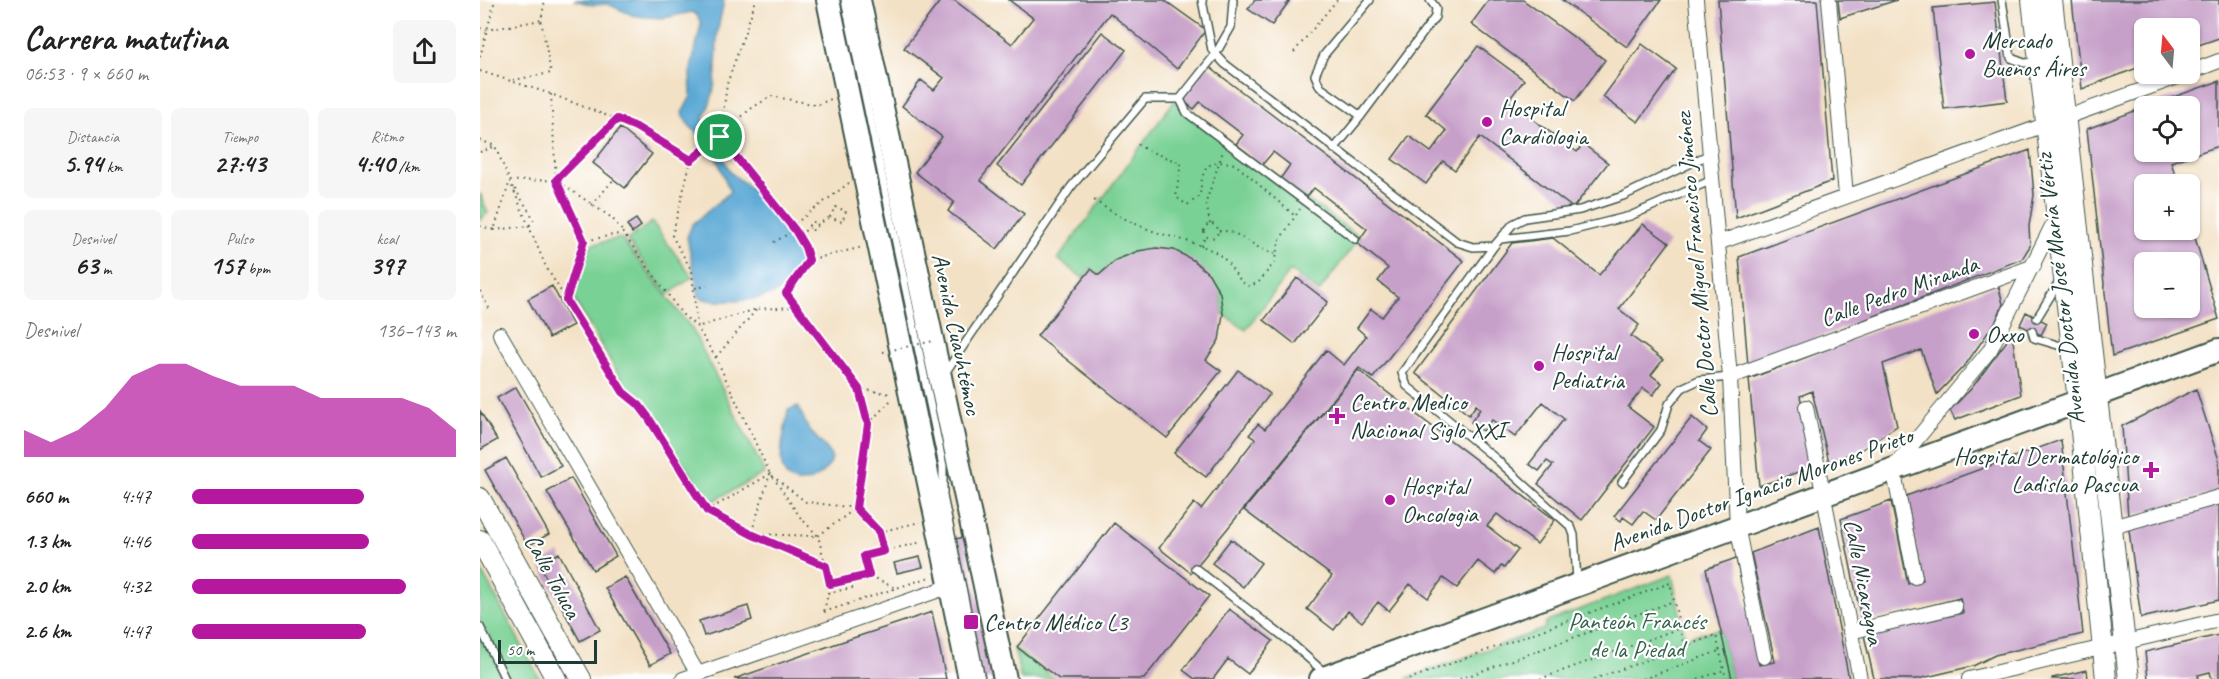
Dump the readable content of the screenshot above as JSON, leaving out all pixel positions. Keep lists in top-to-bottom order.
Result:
{
  "streets": {
    "main road": [
      "Avenida Doctor José María Vértiz",
      "Avenida Cuauhtémoc",
      "Avenida Doctor Ignacio Morones Prieto",
      "Calle Toluca"
    ],
    "street": ["Calle Doctor Miguel Francisco Jiménez", "Calle Pedro Miranda", "Calle Nicaragua"]
  },
  "crossings": [
    ["Calle Doctor Miguel Francisco Jiménez", "Calle Pedro Miranda"],
    ["Calle Doctor Miguel Francisco Jiménez", "Avenida Doctor Ignacio Morones Prieto"],
    ["Avenida Doctor José María Vértiz", "Avenida Doctor Ignacio Morones Prieto"],
    ["Avenida Doctor Ignacio Morones Prieto", "Calle Nicaragua"]
  ],
  "parks": ["Panteón Francés de la Piedad"],
  "places": {
    "other": [
      "Mercado Buenos Áires",
      "Hospital Cardiologia",
      "Oxxo",
      "Hospital Pediatria",
      "Hospital Oncologia"
    ],
    "health": ["Centro Medico Nacional Siglo XXI", "Hospital Dermatológico Ladislao Pascua"],
    "transit": ["Centro Médico L3"]
  },
  "scale_bar": "50 m",
  "north": "top",
  "page": {
    "heading": ["Carrera matutina", "06:53 · 9 × 660 m"],
    "map_buttons": ["+", "−"],
    "stats": [
      ["Distancia", "5.94 km"],
      ["Tiempo", "27:43"],
      ["Ritmo", "4:40 /km"],
      ["Desnivel", "63 m"],
      ["Pulso", "157 bpm"],
      ["kcal", "397"]
    ],
    "chart": ["Desnivel", "136–143 m"],
    "list": [
      {
        "name": "660 m",
        "note": "4:47"
      },
      {
        "name": "1.3 km",
        "note": "4:46"
      },
      {
        "name": "2.0 km",
        "note": "4:32"
      },
      {
        "name": "2.6 km",
        "note": "4:47"
      }
    ],
    "scale": "50 m"
  }
}
